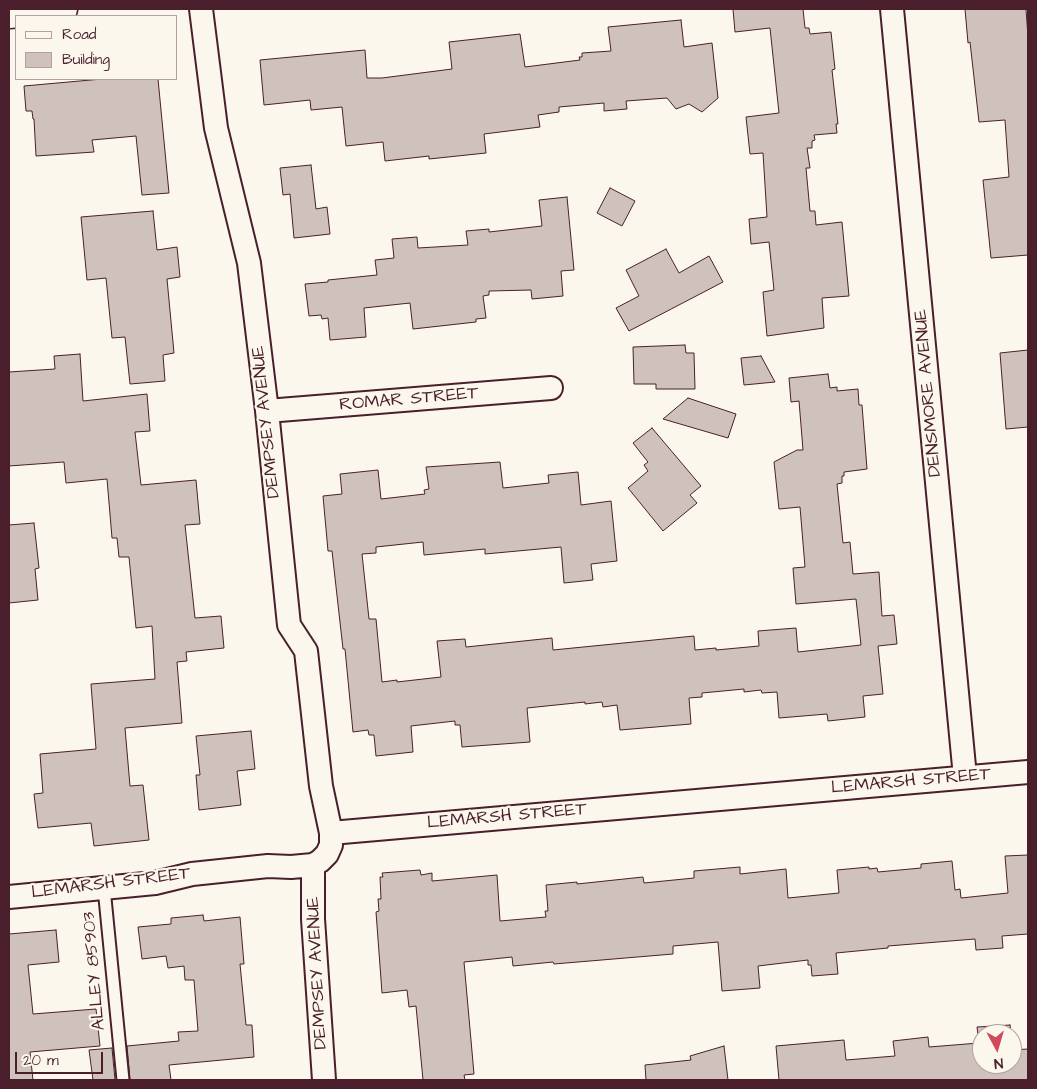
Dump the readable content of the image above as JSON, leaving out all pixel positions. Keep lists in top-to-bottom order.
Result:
{
  "streets": {
    "street": [
      "DENSMORE AVENUE",
      "ROMAR STREET",
      "DEMPSEY AVENUE",
      "LEMARSH STREET"
    ],
    "lane": ["ALLEY 85903"]
  },
  "crossings": [
    ["DENSMORE AVENUE", "LEMARSH STREET"],
    ["ROMAR STREET", "DEMPSEY AVENUE"],
    ["DEMPSEY AVENUE", "LEMARSH STREET"],
    ["LEMARSH STREET", "ALLEY 85903"]
  ],
  "legend": ["Road", "Building"],
  "scale_bar": "20 m",
  "north": "bottom"
}
